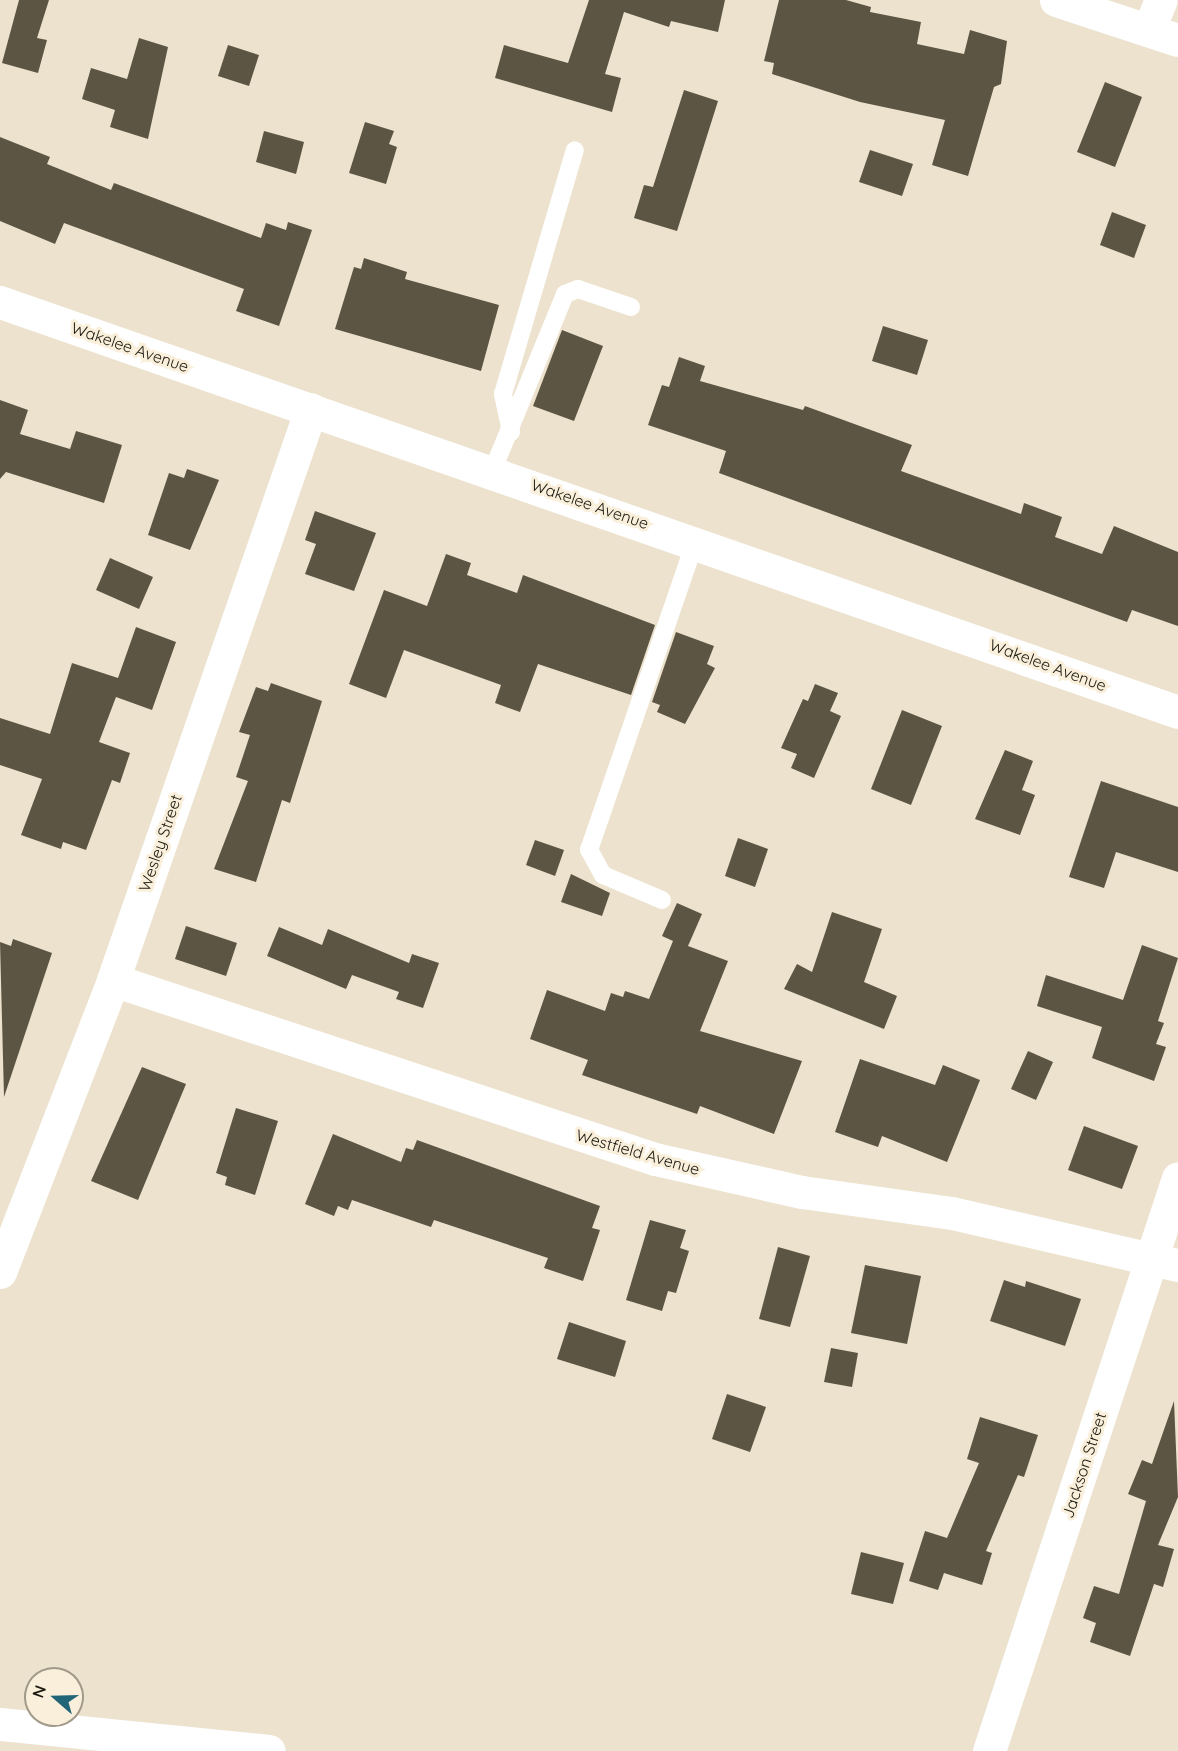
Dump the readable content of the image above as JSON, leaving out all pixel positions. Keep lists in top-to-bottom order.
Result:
{
  "streets": {
    "main road": [
      "Wakelee Avenue",
      "Wesley Street",
      "Westfield Avenue",
      "Jackson Street"
    ]
  },
  "crossings": [
    ["Wakelee Avenue", "Wesley Street"],
    ["Wesley Street", "Westfield Avenue"],
    ["Westfield Avenue", "Jackson Street"]
  ],
  "north": "left"
}
